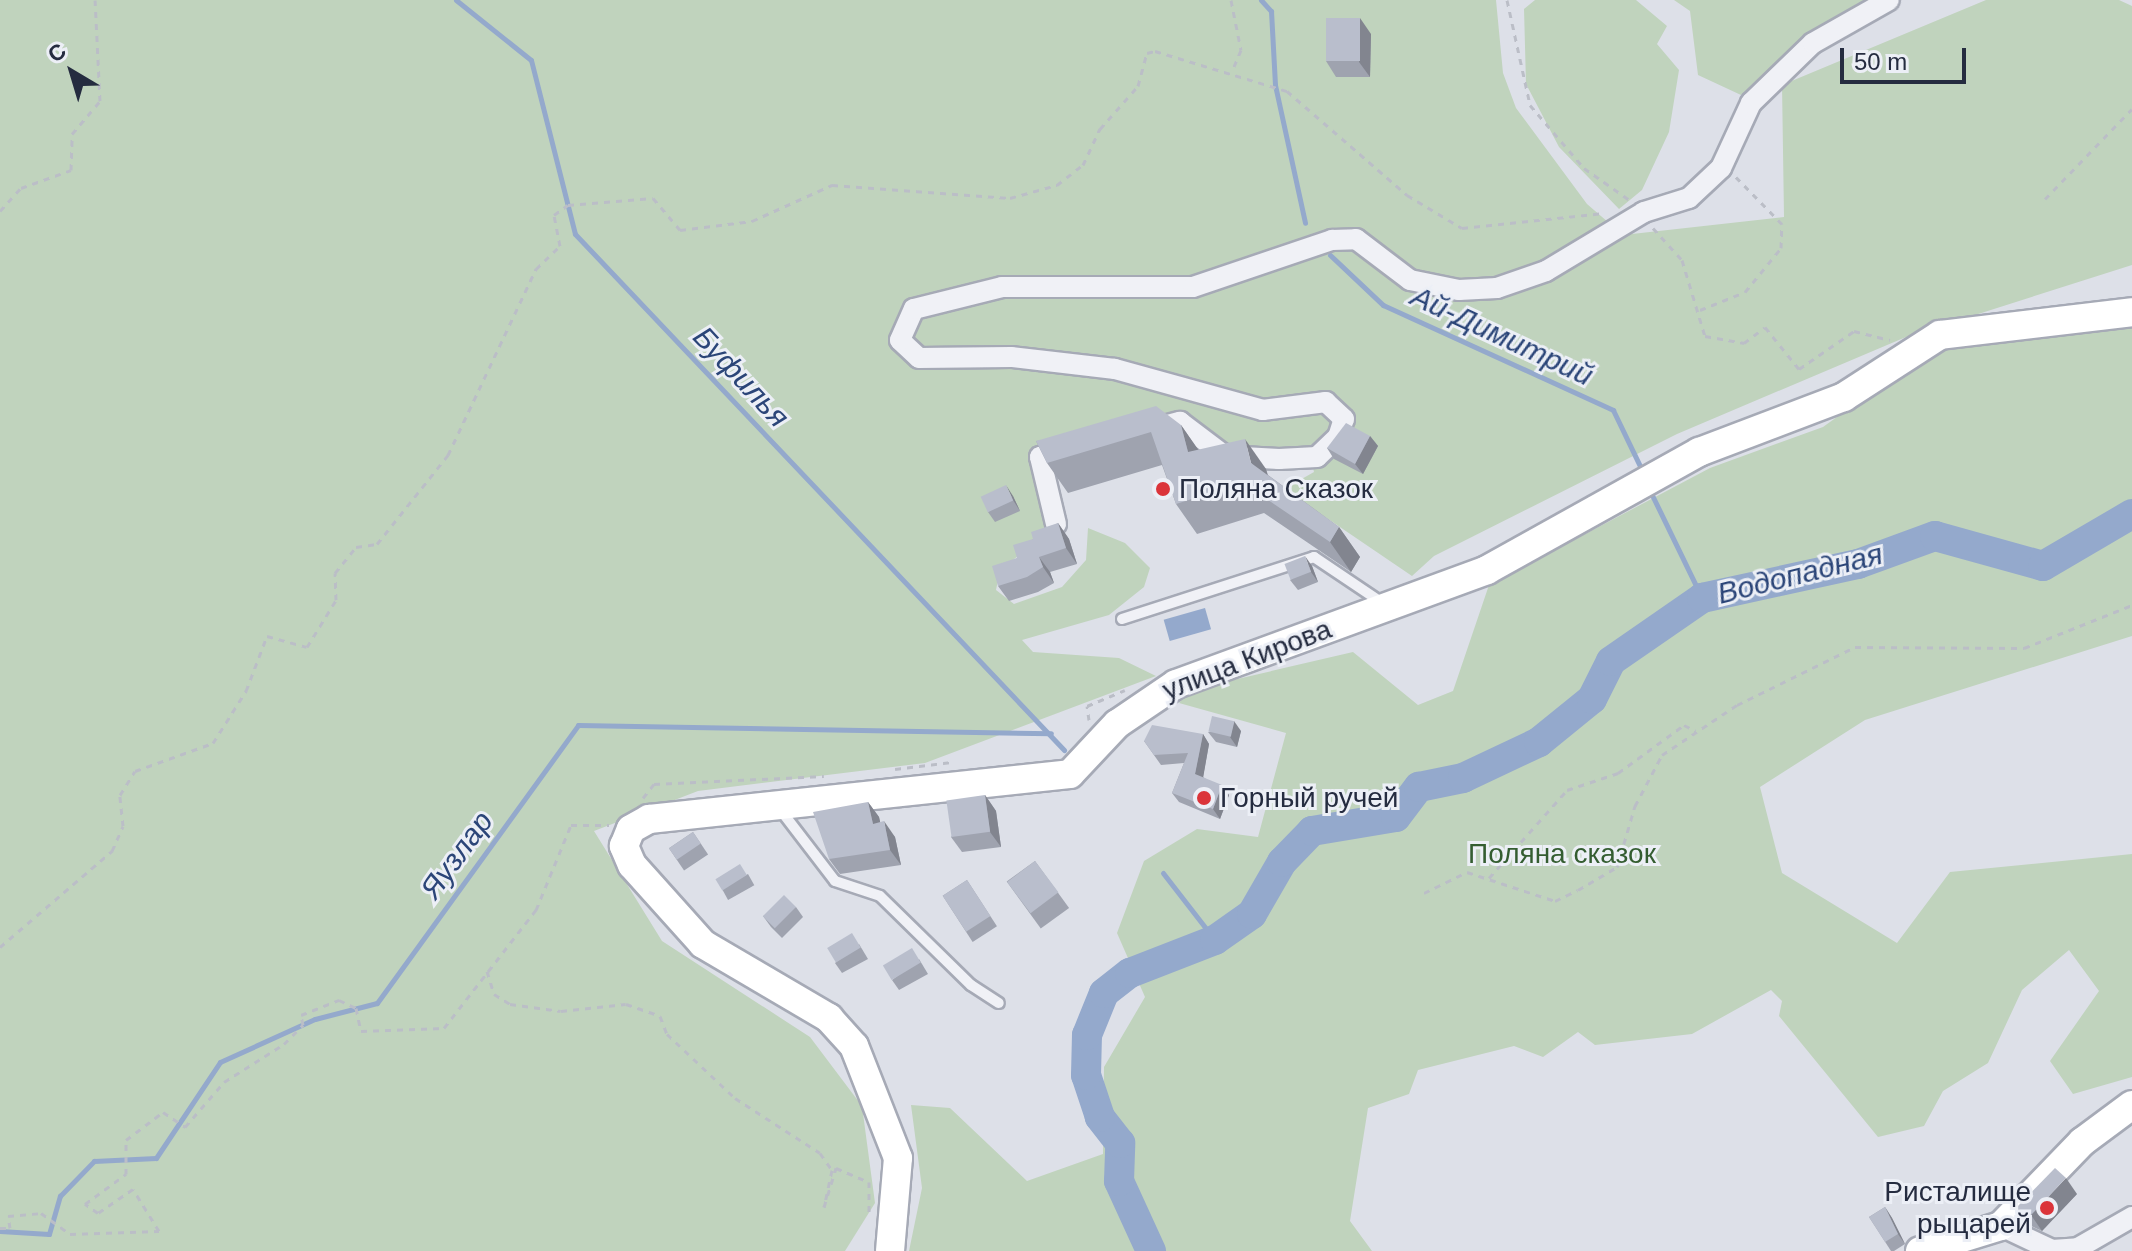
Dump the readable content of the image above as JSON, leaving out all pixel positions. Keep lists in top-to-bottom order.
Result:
{
  "streets": {
    "street": ["улица Кирова"]
  },
  "water": [
    "Ай-Димитрий",
    "Буфилья",
    "Водопадная",
    "Яузлар"
  ],
  "parks": ["Поляна сказок"],
  "places": ["Поляна Сказок", "Горный ручей", "Ристалище рыцарей"],
  "scale_bar": "50 m",
  "north": "top left"
}
